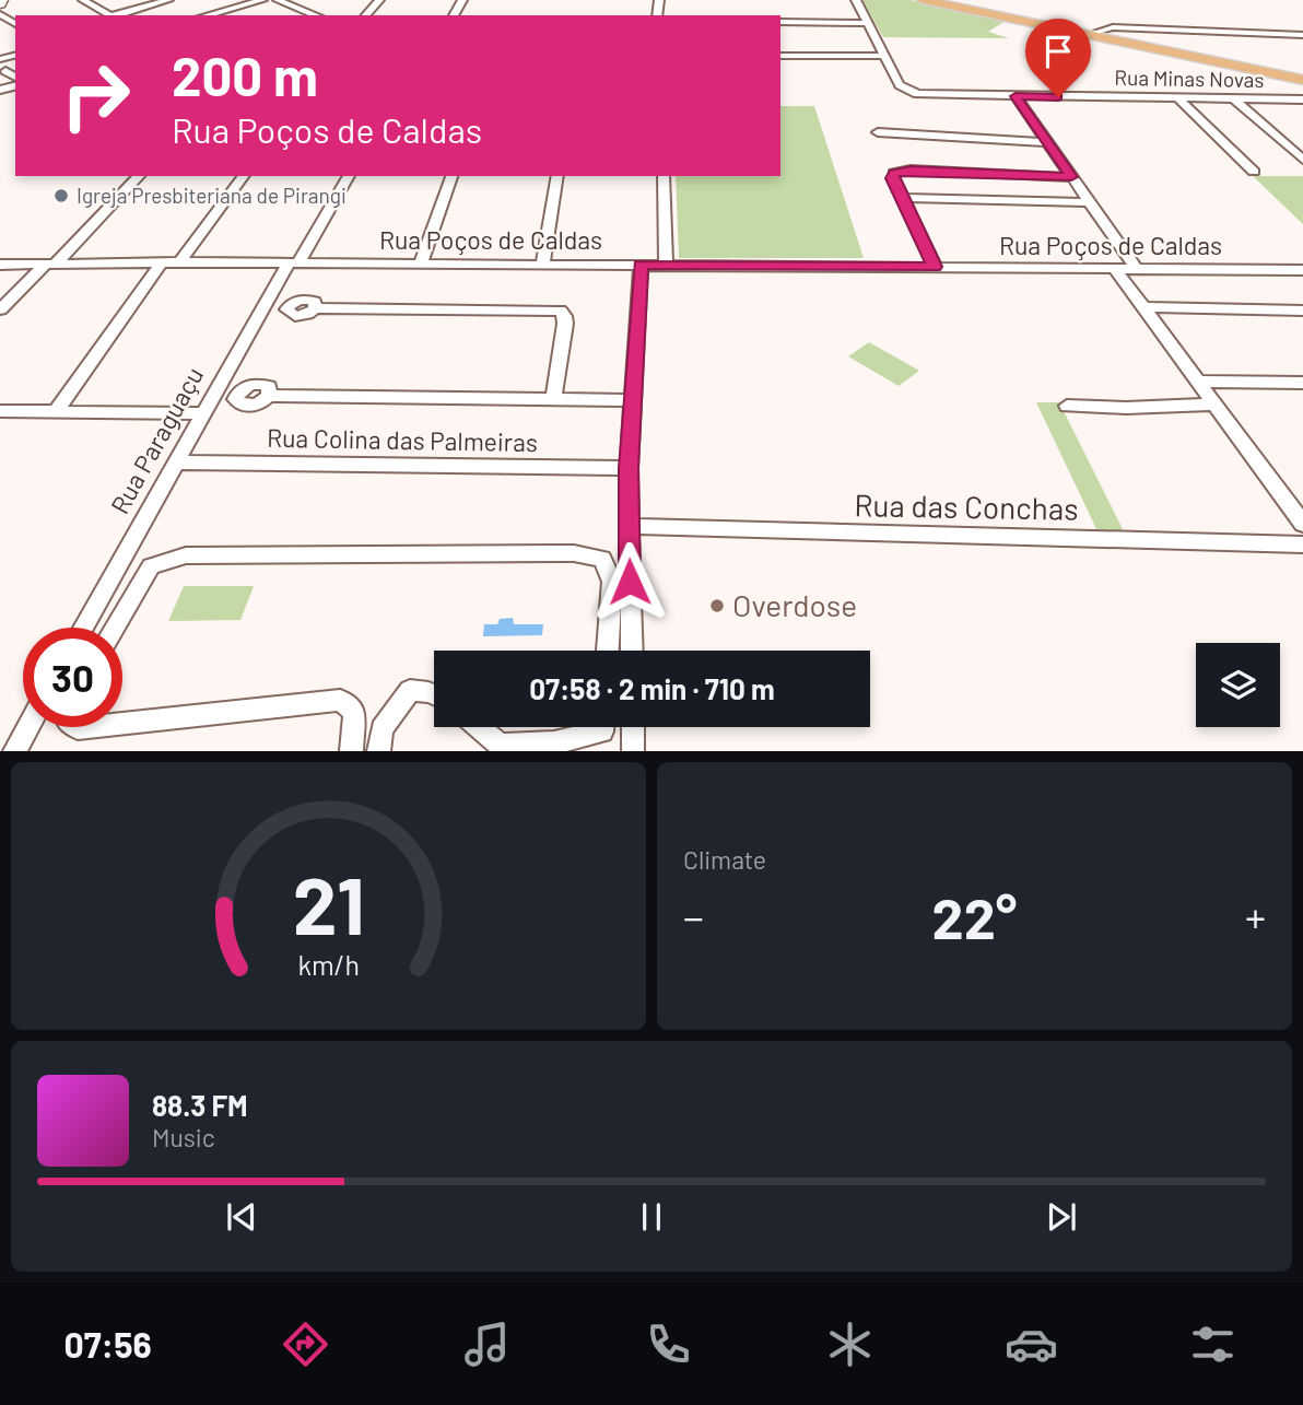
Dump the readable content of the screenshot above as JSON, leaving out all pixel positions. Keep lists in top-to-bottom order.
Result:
{
  "streets": {
    "street": [
      "Rua Minas Novas",
      "Rua Poços de Caldas",
      "Rua Paraguaçu",
      "Rua Colina das Palmeiras",
      "Rua das Conchas"
    ]
  },
  "crossings": [
    ["Rua Poços de Caldas", "Rua Paraguaçu"],
    ["Rua Paraguaçu", "Rua Colina das Palmeiras"]
  ],
  "places": ["Igreja Presbiteriana de Pirangi", "Overdose"],
  "page": {
    "turn": ["200 m", "Rua Poços de Caldas"],
    "limit": "30",
    "trip": "07:58 · 2 min · 710 m",
    "tile": "Climate",
    "heat": ["−", "22°", "+"],
    "song": ["88.3 FM", "Music"],
    "tabs": "07:56",
    "gauge": ["21", "km/h"]
  }
}
